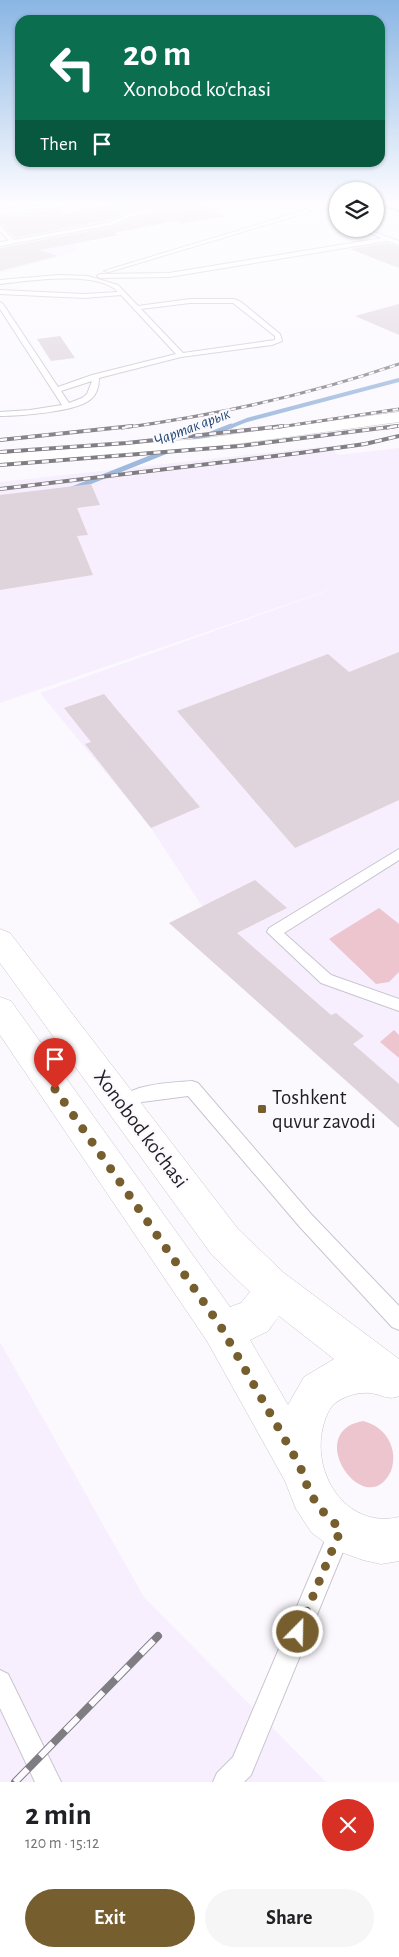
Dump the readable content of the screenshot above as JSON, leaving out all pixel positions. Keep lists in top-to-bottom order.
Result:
{
  "streets": {
    "street": ["Xonobod ko'chasi"]
  },
  "water": ["Чартак арык"],
  "places": {
    "transit": ["Toshkent quvur zavodi"]
  },
  "page": {
    "turn": ["20 m", "Xonobod ko'chasi"],
    "then": "Then",
    "heading": ["2 min", "120 m · 15:12"],
    "buttons": ["Exit", "Share"]
  }
}
